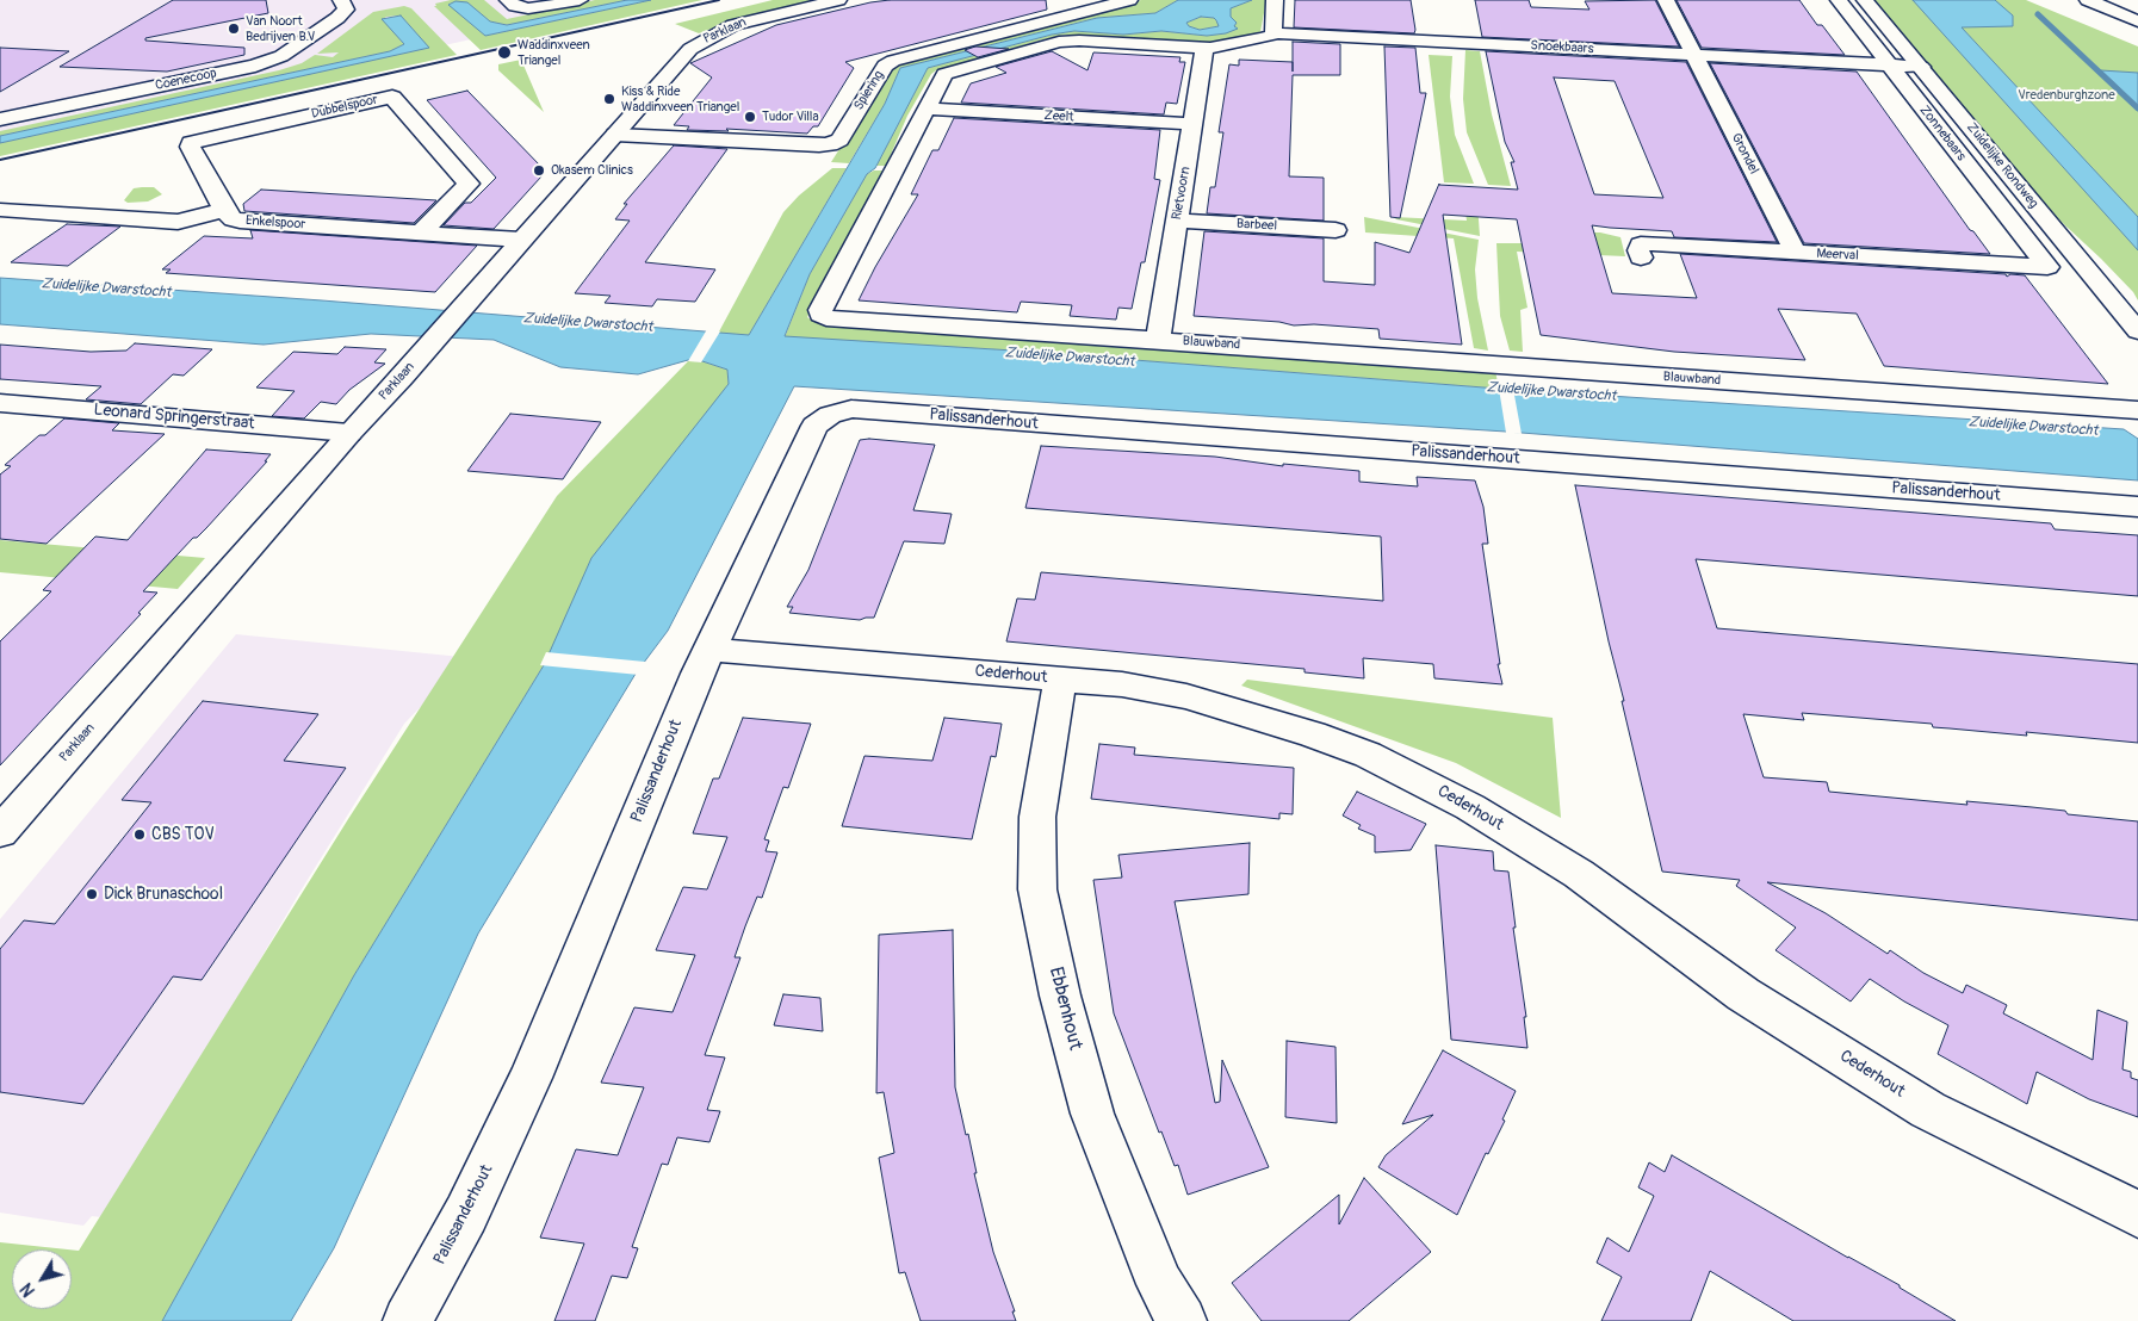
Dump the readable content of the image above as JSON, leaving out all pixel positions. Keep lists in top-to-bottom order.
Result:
{
  "streets": {
    "street": [
      "Parklaan",
      "Snoekbaars",
      "Coenecoop",
      "Spiering",
      "Dubbelspoor",
      "Zeelt",
      "Zonnebaars",
      "Grondel",
      "Zuidelijke Rondweg",
      "Rietvoorn",
      "Enkelspoor",
      "Barbeel",
      "Meerval",
      "Blauwband",
      "Leonard Springerstraat",
      "Palissanderhout",
      "Cederhout",
      "Ebbenhout"
    ]
  },
  "crossings": [
    ["Parklaan", "Spiering"],
    ["Parklaan", "Enkelspoor"],
    ["Parklaan", "Leonard Springerstraat"],
    ["Snoekbaars", "Zonnebaars"],
    ["Snoekbaars", "Grondel"],
    ["Snoekbaars", "Zuidelijke Rondweg"],
    ["Snoekbaars", "Rietvoorn"],
    ["Snoekbaars", "Blauwband"],
    ["Dubbelspoor", "Enkelspoor"],
    ["Zeelt", "Rietvoorn"],
    ["Zeelt", "Blauwband"],
    ["Zonnebaars", "Meerval"],
    ["Grondel", "Meerval"],
    ["Rietvoorn", "Barbeel"],
    ["Rietvoorn", "Blauwband"],
    ["Palissanderhout", "Cederhout"],
    ["Cederhout", "Ebbenhout"]
  ],
  "water": ["Zuidelijke Dwarstocht"],
  "parks": ["Vredenburghzone"],
  "places": [
    "Van Noort Bedrijven B.V",
    "Waddinxveen Triangel",
    "Kiss & Ride Waddinxveen Triangel",
    "Tudor Villa",
    "Okasem Clinics",
    "CBS TOV",
    "Dick Brunaschool"
  ],
  "north": "bottom left"
}
